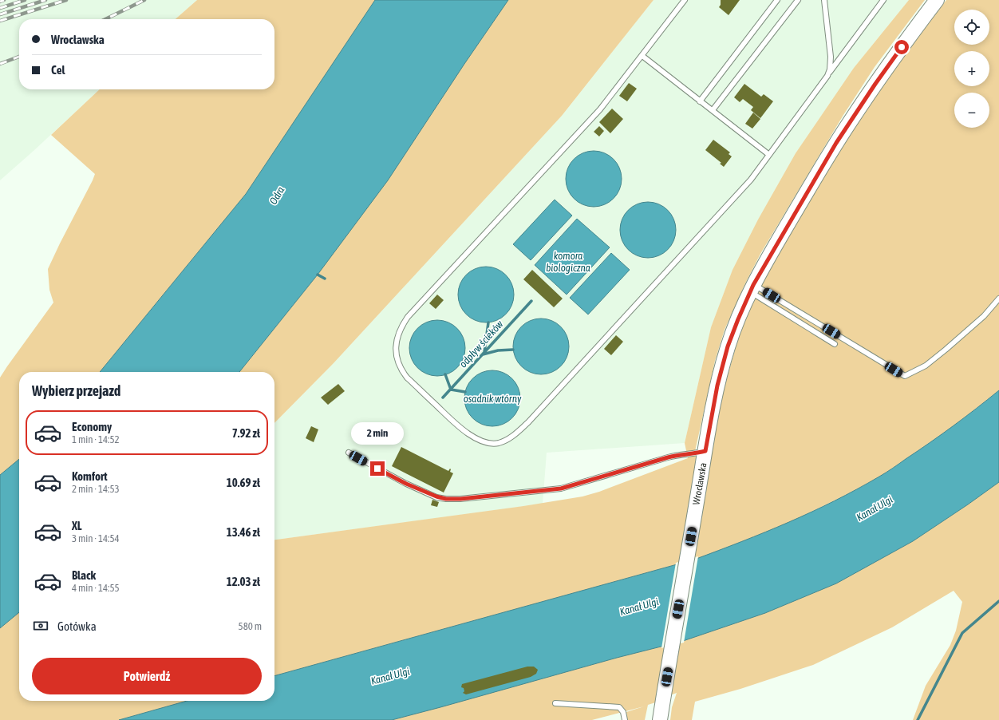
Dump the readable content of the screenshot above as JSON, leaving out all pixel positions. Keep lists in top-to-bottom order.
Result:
{
  "streets": {
    "main road": ["Wrocławska"]
  },
  "water": [
    "Odra",
    "komora biologiczna",
    "odpływ ścieków",
    "osadnik wtórny",
    "Kanał Ulgi"
  ],
  "page": {
    "map_buttons": ["+", "−"],
    "banner": ["Wrocławska", "Cel"],
    "heading": "Wybierz przejazd",
    "list": [
      {
        "name": "Economy",
        "note": "1 min · 14:52",
        "value": "7.92 zł"
      },
      {
        "name": "Komfort",
        "note": "2 min · 14:53",
        "value": "10.69 zł"
      },
      {
        "name": "XL",
        "note": "3 min · 14:54",
        "value": "13.46 zł"
      },
      {
        "name": "Black",
        "note": "4 min · 14:55",
        "value": "12.03 zł"
      }
    ],
    "bubble": "2 min",
    "pay": ["Gotówka", "580 m"],
    "buttons": "Potwierdź"
  }
}
